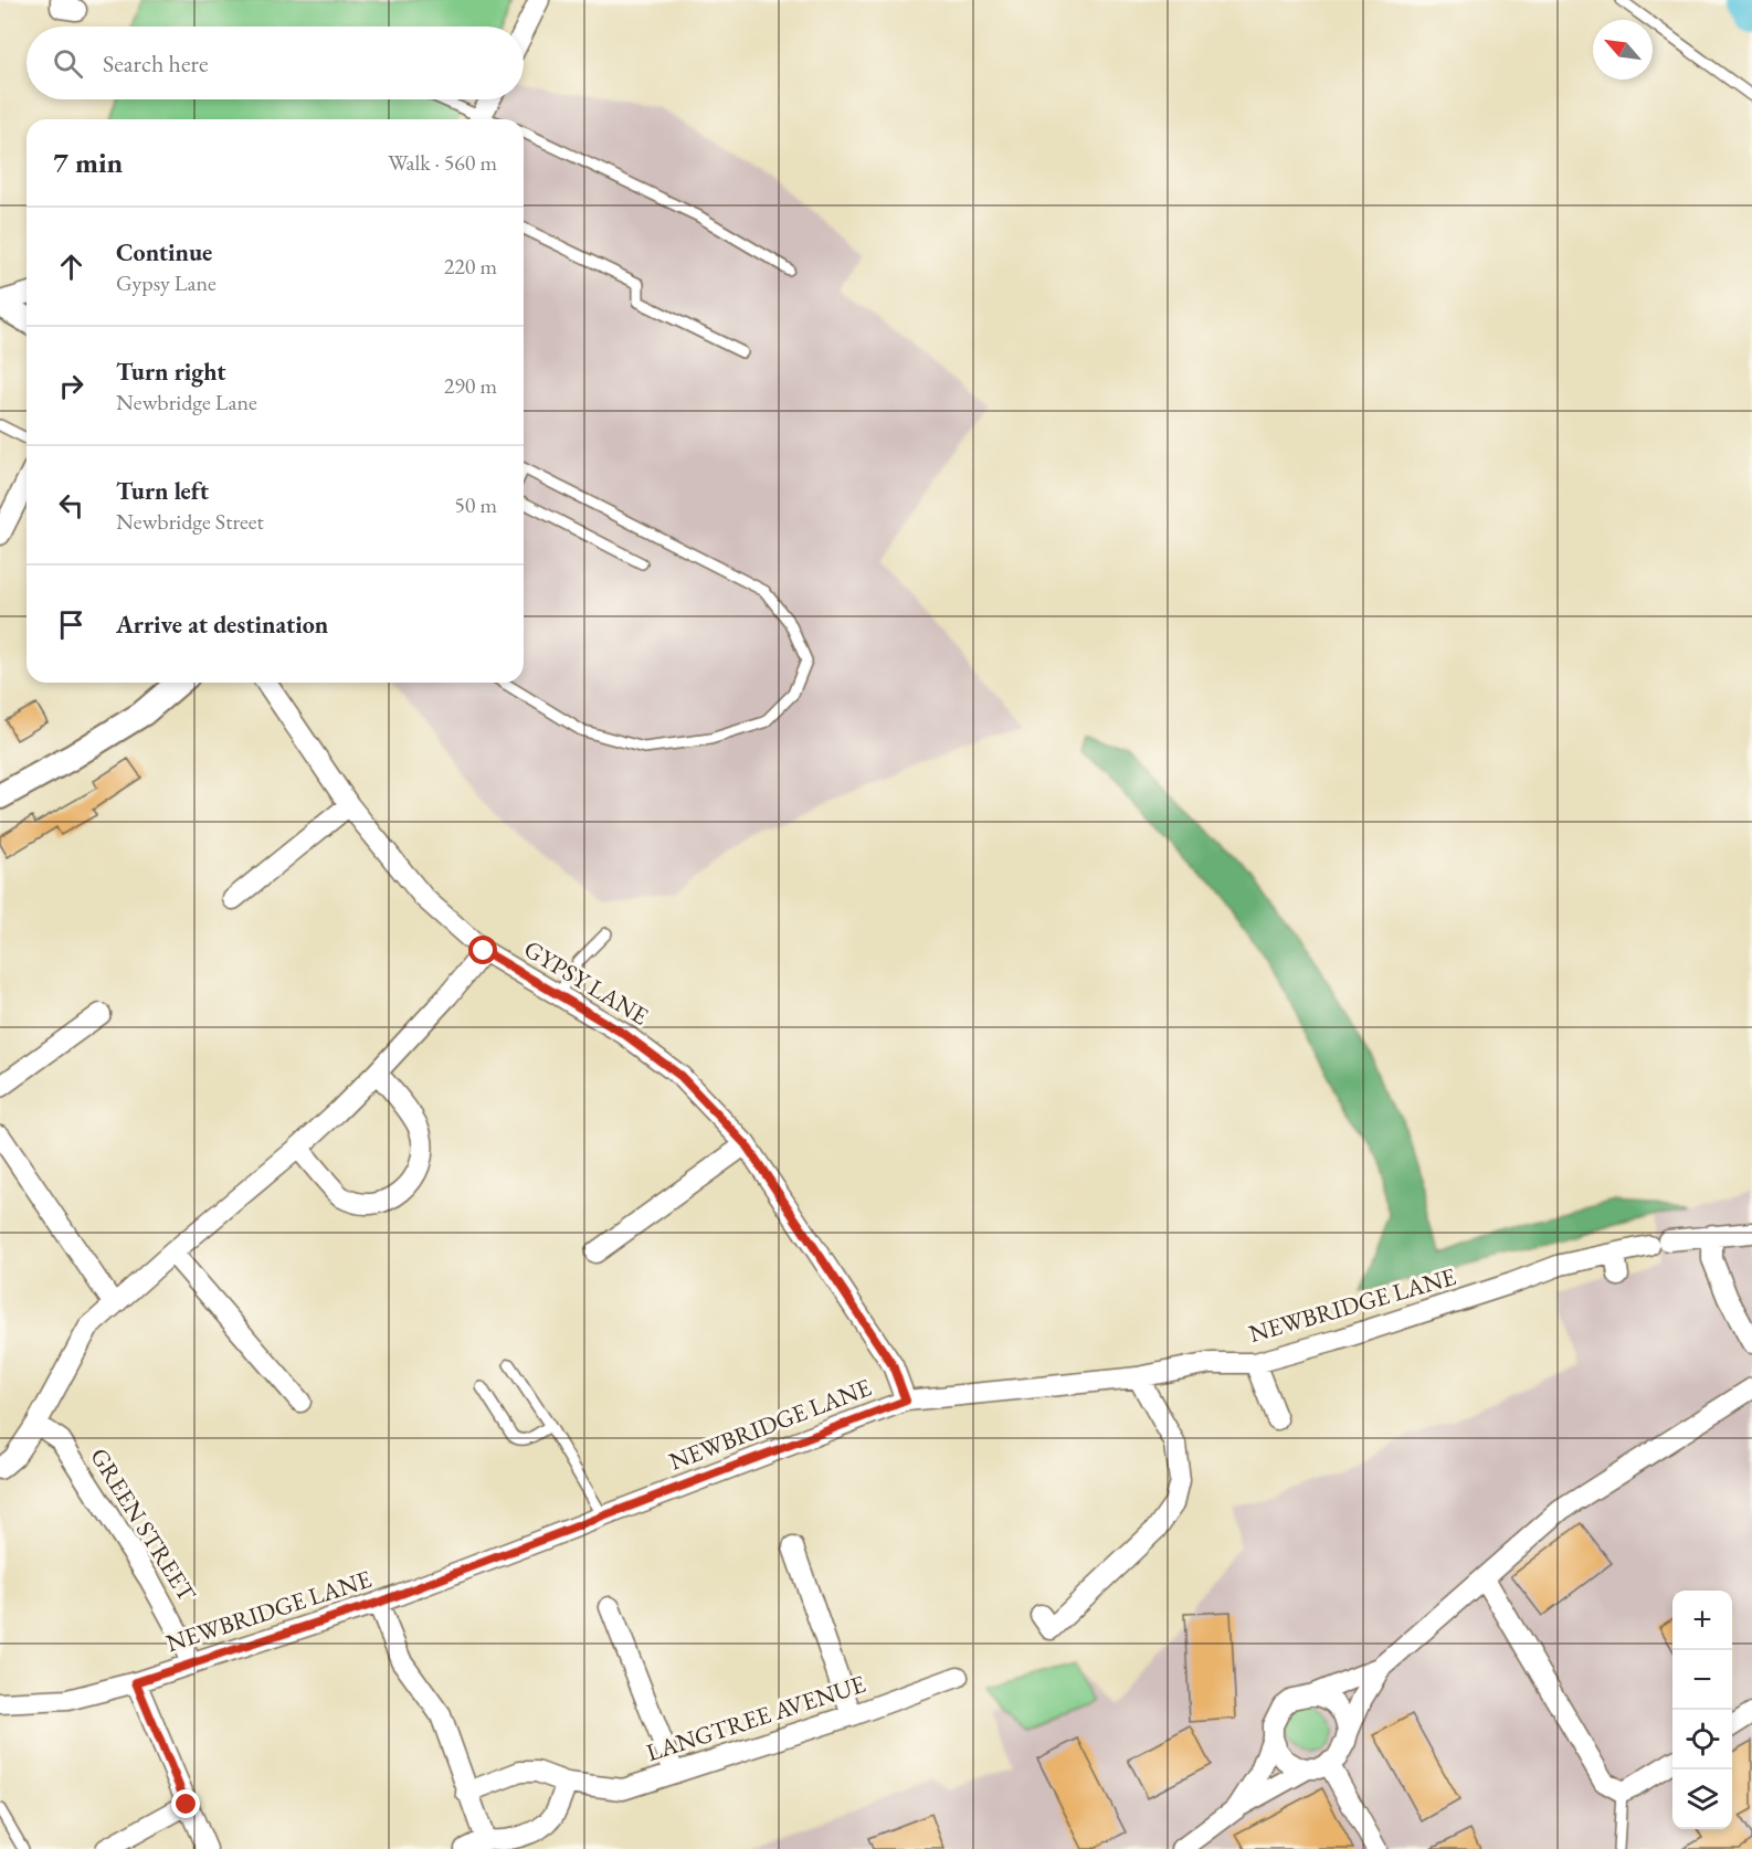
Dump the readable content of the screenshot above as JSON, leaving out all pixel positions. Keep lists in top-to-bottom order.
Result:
{
  "streets": {
    "street": [
      "GYPSY LANE",
      "NEWBRIDGE LANE",
      "GREEN STREET",
      "LANGTREE AVENUE"
    ]
  },
  "crossings": [
    ["GYPSY LANE", "NEWBRIDGE LANE"],
    ["NEWBRIDGE LANE", "GREEN STREET"]
  ],
  "north": "top left",
  "page": {
    "search": "Search here",
    "heading": ["7 min", "Walk · 560 m"],
    "list": [
      ["Continue", "Gypsy Lane", "220 m"],
      ["Turn right", "Newbridge Lane", "290 m"],
      ["Turn left", "Newbridge Street", "50 m"],
      "Arrive at destination"
    ],
    "map_buttons": ["+", "−"]
  }
}
